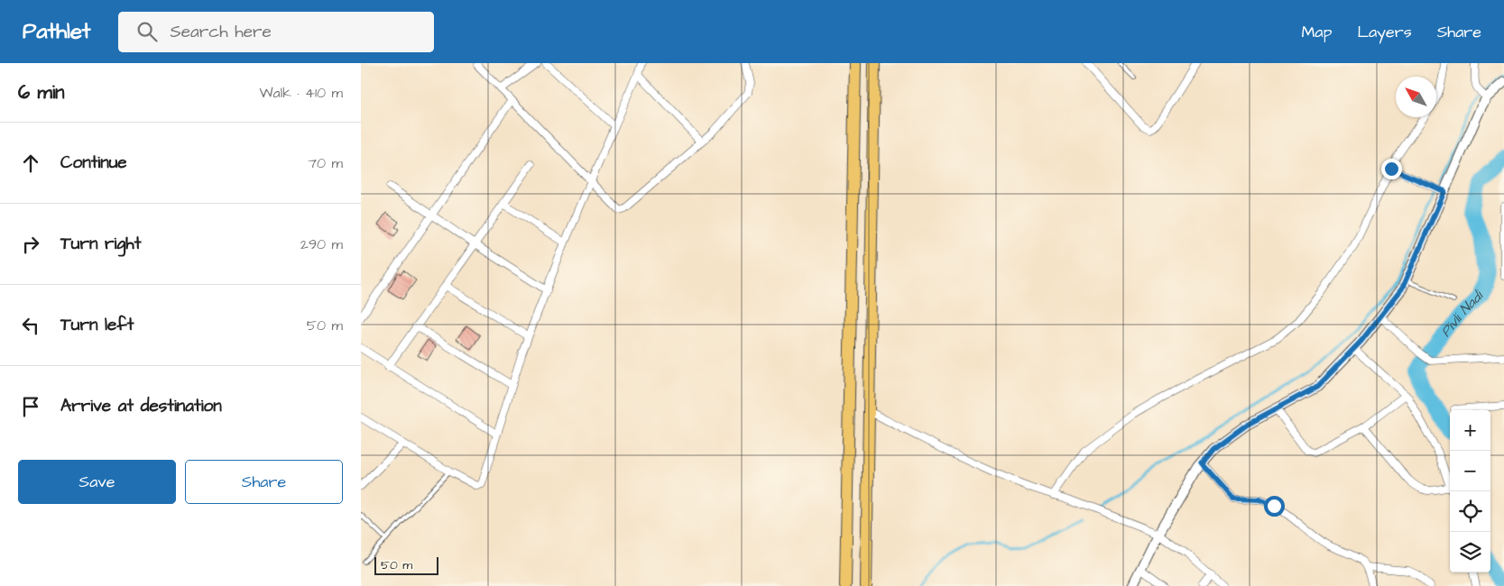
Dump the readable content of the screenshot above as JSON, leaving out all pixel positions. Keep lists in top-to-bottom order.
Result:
{
  "water": ["Pivli Nadi"],
  "scale_bar": "50 m",
  "north": "top left",
  "page": {
    "header": "Pathlet",
    "search": "Search here",
    "nav": ["Map", "Layers", "Share"],
    "heading": ["6 min", "Walk · 410 m"],
    "list": [
      ["Continue", "70 m"],
      ["Turn right", "290 m"],
      ["Turn left", "50 m"],
      "Arrive at destination"
    ],
    "map_buttons": ["+", "−"],
    "buttons": ["Save", "Share"],
    "scale": "50 m"
  }
}
